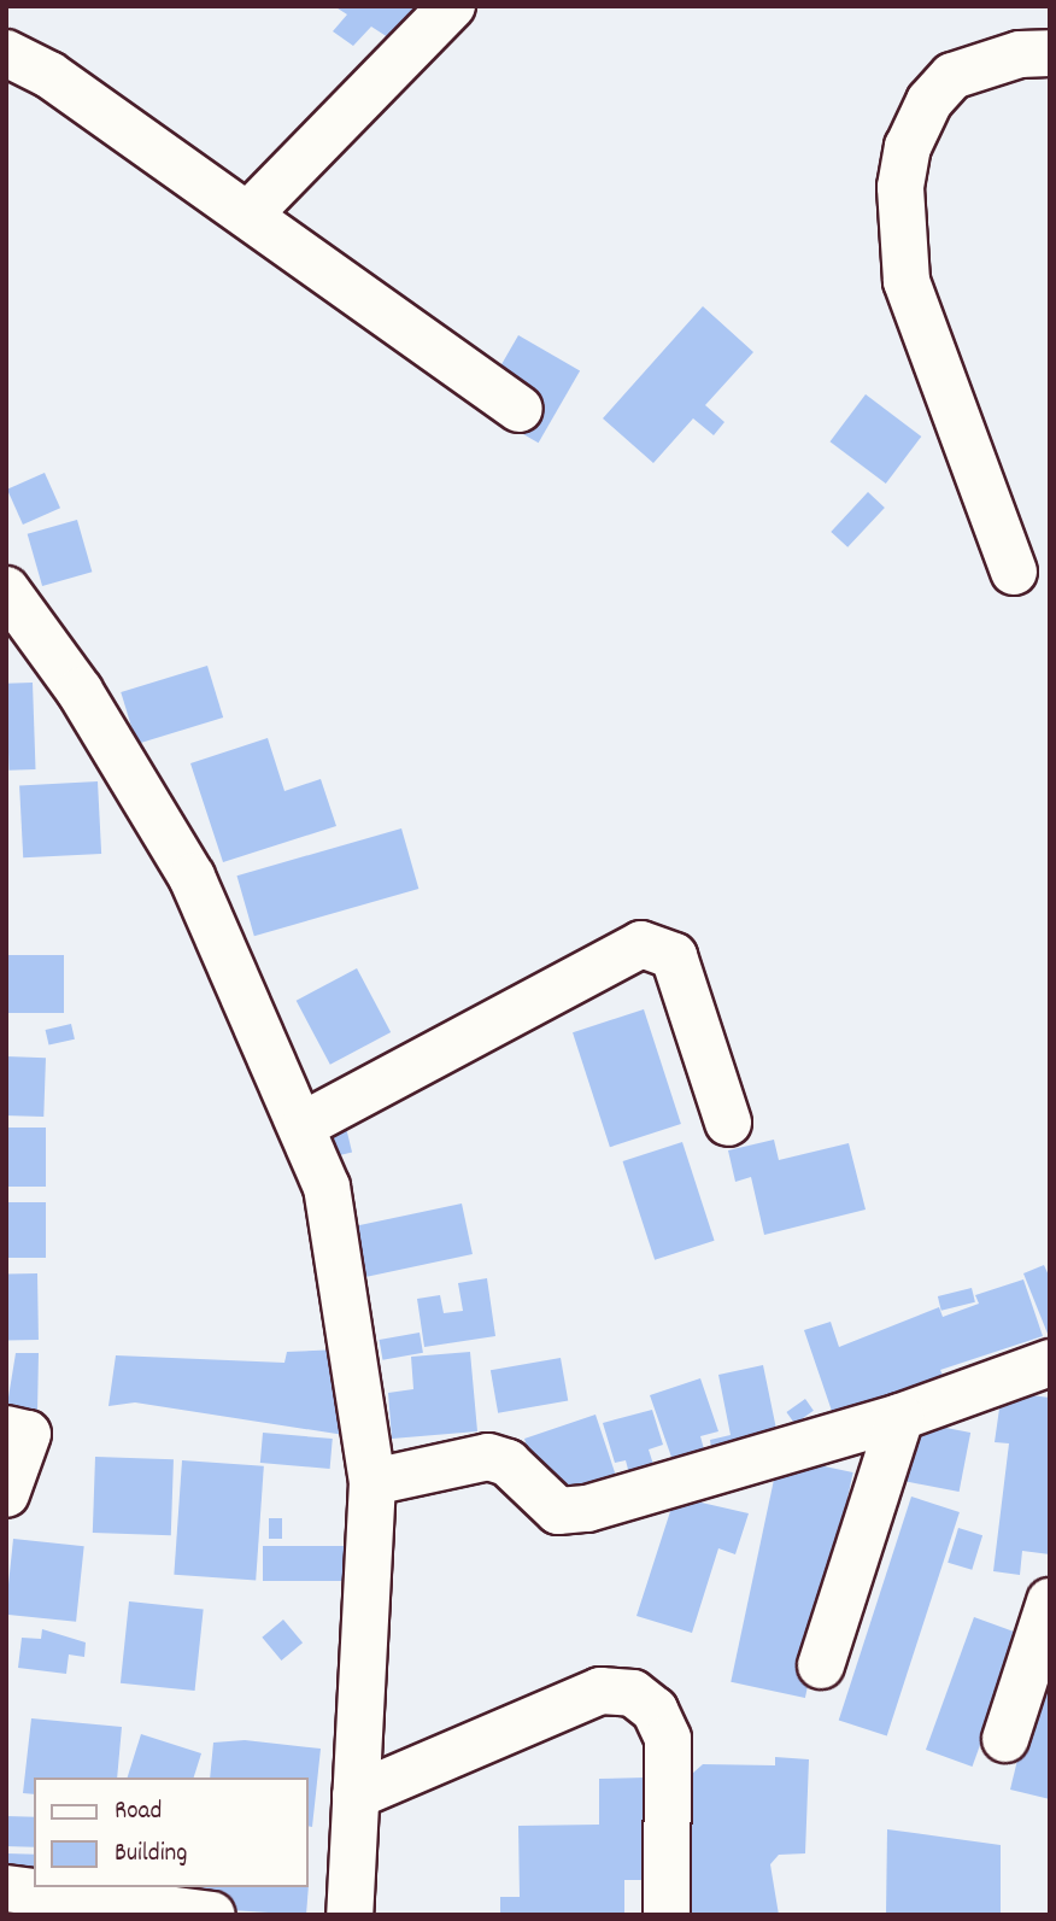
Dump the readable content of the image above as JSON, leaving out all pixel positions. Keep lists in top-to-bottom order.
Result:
{
  "legend": ["Road", "Building"]
}
